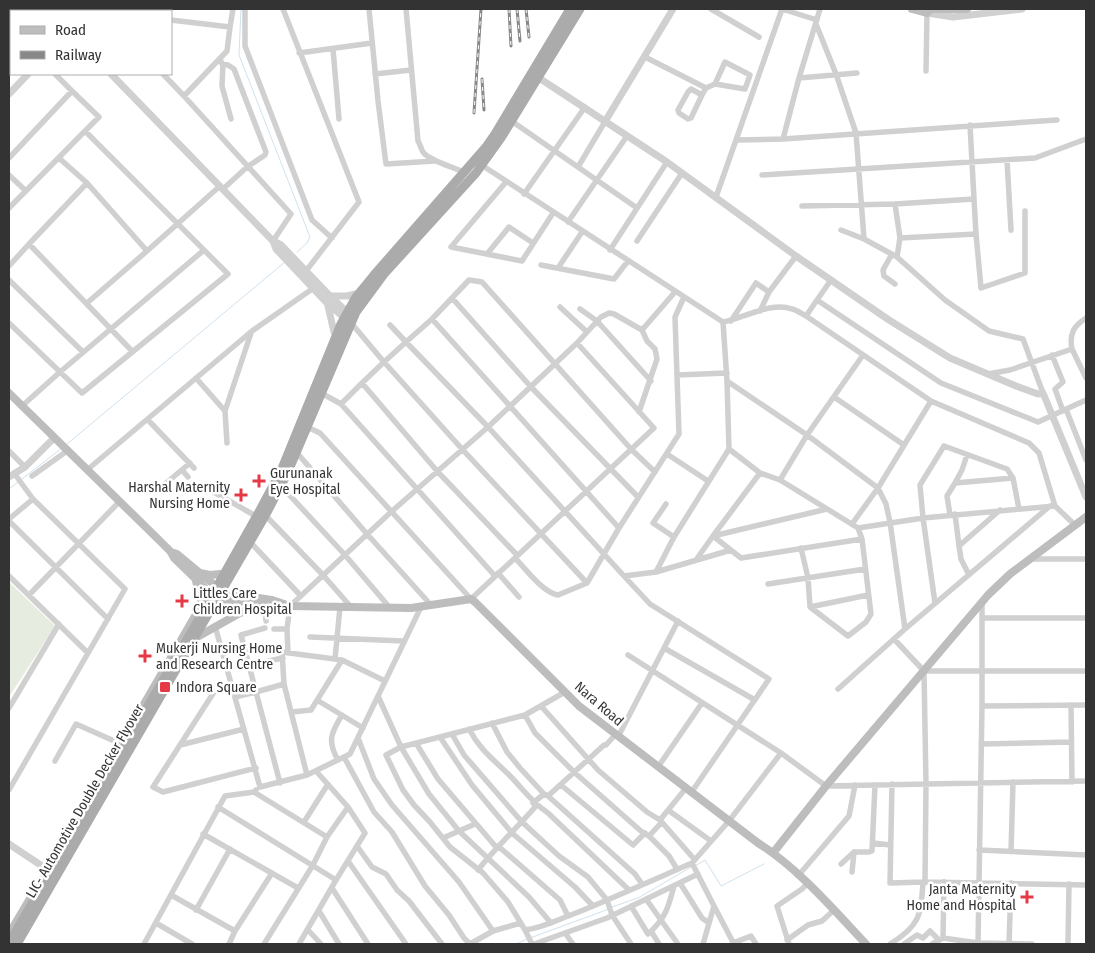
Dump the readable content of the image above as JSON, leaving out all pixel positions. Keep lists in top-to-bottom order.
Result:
{
  "streets": {
    "main road": ["Nara Road", "LIC- Automotive Double Decker Flyover"]
  },
  "places": {
    "health": [
      "Gurunanak Eye Hospital",
      "Harshal Maternity Nursing Home",
      "Littles Care Children Hospital",
      "Mukerji Nursing Home and Research Centre",
      "Janta Maternity Home and Hospital"
    ],
    "transit": ["Indora Square"]
  },
  "legend": ["Road", "Railway"]
}
